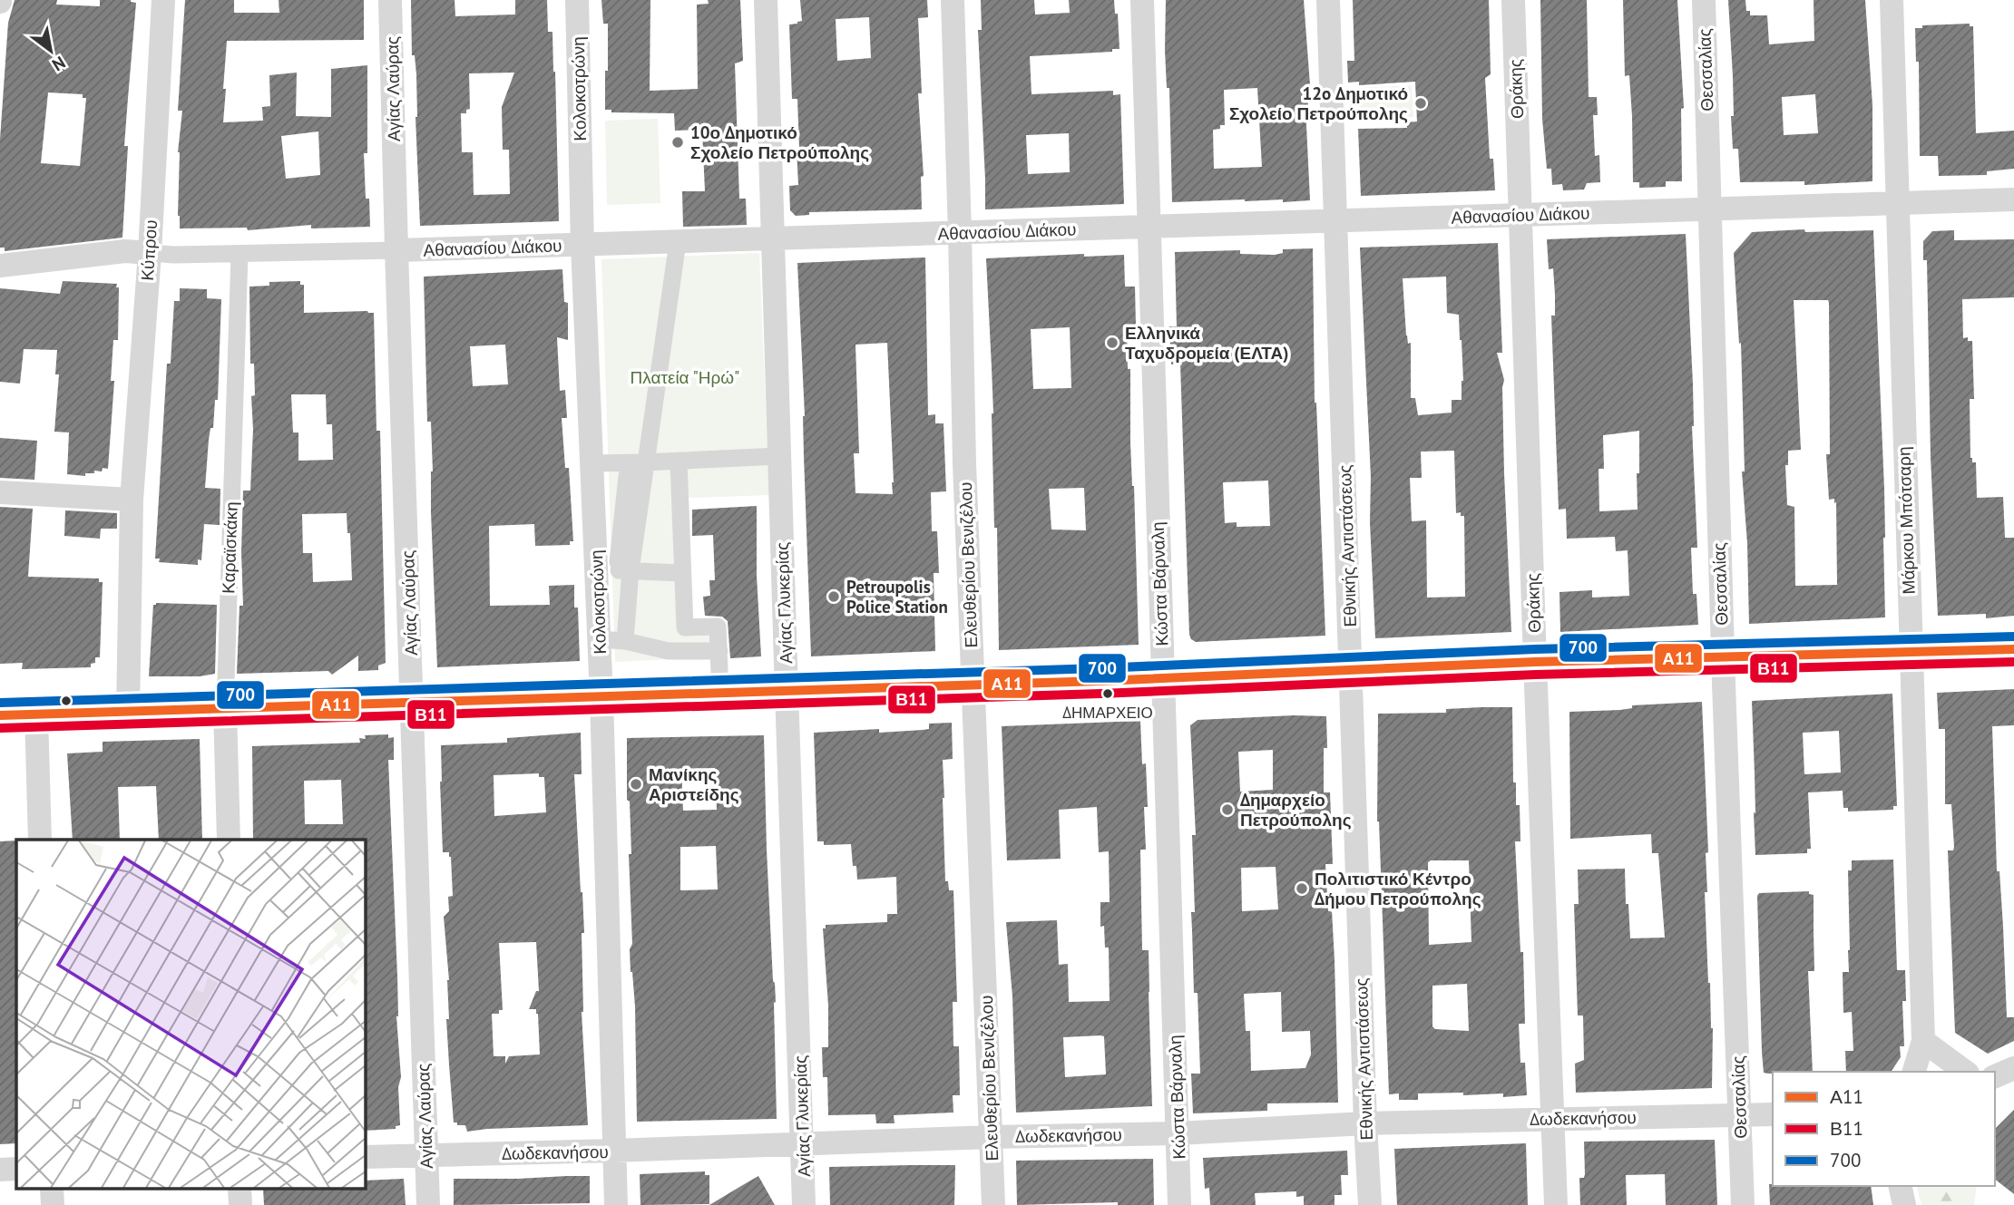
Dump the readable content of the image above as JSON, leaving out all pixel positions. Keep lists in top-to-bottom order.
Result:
{
  "streets": {
    "street": [
      "Θεσσαλίας",
      "Αγίας Λαύρας",
      "Κολοκοτρώνη",
      "Θράκης",
      "Αθανασίου Διάκου",
      "Κύπρου",
      "Μάρκου Μπότσαρη",
      "Εθνικής Αντιστάσεως",
      "Καραϊσκάκη",
      "Ελευθερίου Βενιζέλου",
      "Κώστα Βάρναλη",
      "Αγίας Γλυκερίας",
      "Δωδεκανήσου"
    ]
  },
  "crossings": [
    ["Θεσσαλίας", "Αθανασίου Διάκου"],
    ["Θεσσαλίας", "Δωδεκανήσου"],
    ["Αγίας Λαύρας", "Αθανασίου Διάκου"],
    ["Αγίας Λαύρας", "Δωδεκανήσου"],
    ["Κολοκοτρώνη", "Αθανασίου Διάκου"],
    ["Κολοκοτρώνη", "Δωδεκανήσου"],
    ["Θράκης", "Αθανασίου Διάκου"],
    ["Θράκης", "Δωδεκανήσου"],
    ["Αθανασίου Διάκου", "Κύπρου"],
    ["Αθανασίου Διάκου", "Μάρκου Μπότσαρη"],
    ["Αθανασίου Διάκου", "Εθνικής Αντιστάσεως"],
    ["Αθανασίου Διάκου", "Καραϊσκάκη"],
    ["Αθανασίου Διάκου", "Ελευθερίου Βενιζέλου"],
    ["Αθανασίου Διάκου", "Κώστα Βάρναλη"],
    ["Αθανασίου Διάκου", "Αγίας Γλυκερίας"],
    ["Εθνικής Αντιστάσεως", "Δωδεκανήσου"],
    ["Ελευθερίου Βενιζέλου", "Δωδεκανήσου"],
    ["Κώστα Βάρναλη", "Δωδεκανήσου"],
    ["Αγίας Γλυκερίας", "Δωδεκανήσου"]
  ],
  "parks": ["Πλατεία \"Ηρώ\""],
  "places": [
    "12o Δημοτικό Σχολείο Πετρούπολης",
    "10ο Δημοτικό Σχολείο Πετρούπολης",
    "Ελληνικά Ταχυδρομεία (ΕΛΤΑ)",
    "Petroupolis Police Station",
    "ΔΗΜΑΡΧΕΙΟ",
    "Μανίκης Αριστείδης",
    "Δημαρχείο Πετρούπολης",
    "Πολιτιστικό Κέντρο Δήμου Πετρούπολης"
  ],
  "lines": ["transit line 700", "transit line Α11", "transit line Β11"],
  "legend": ["Α11", "Β11", "700"],
  "north": "bottom right"
}
